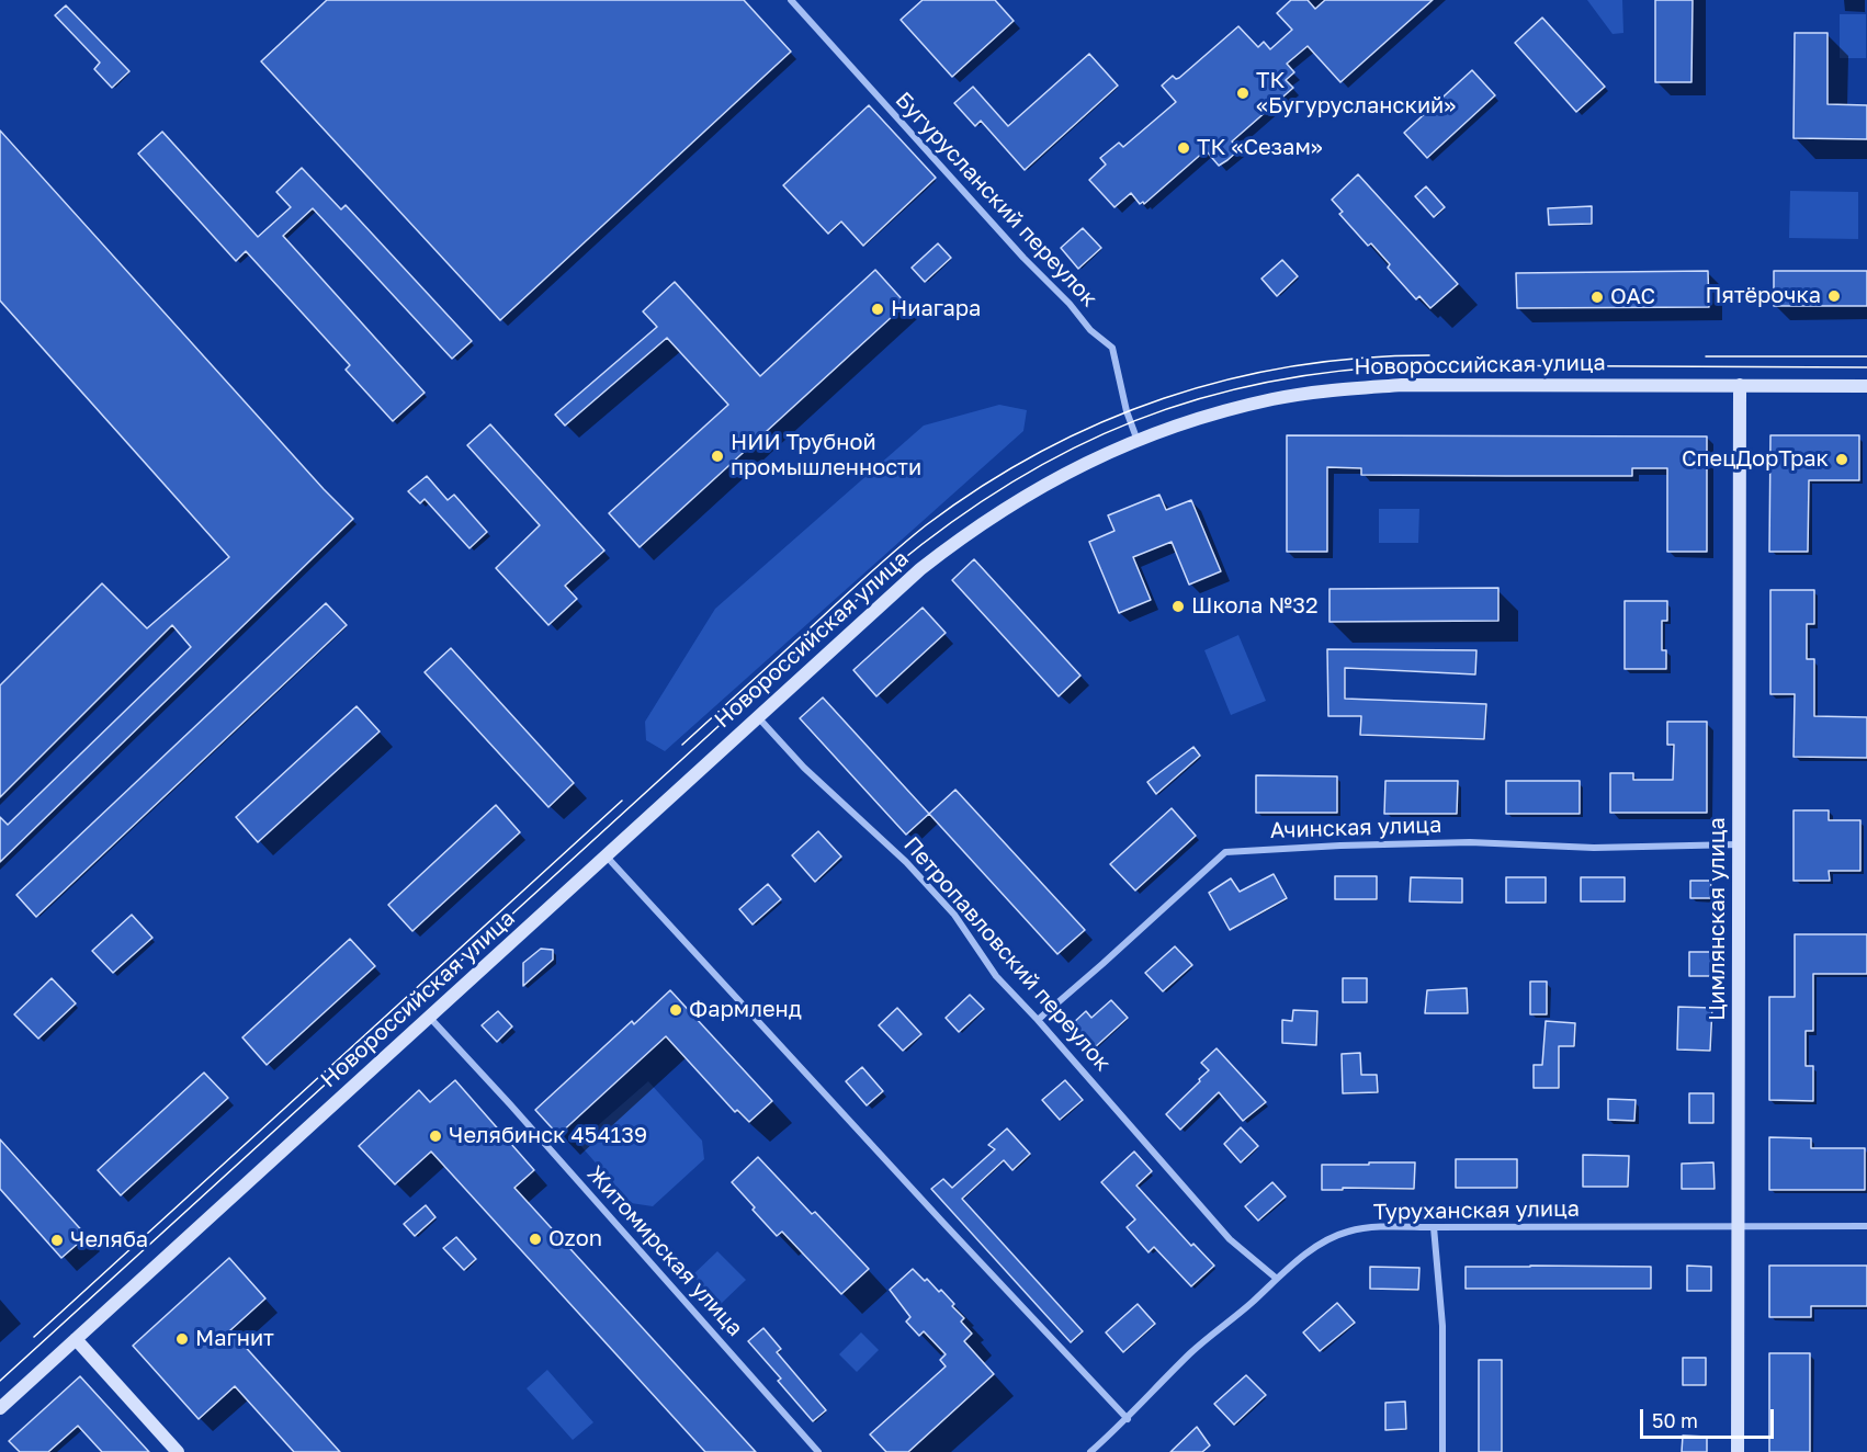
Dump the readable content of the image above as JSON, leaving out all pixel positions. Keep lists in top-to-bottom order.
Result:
{
  "streets": {
    "main road": ["Новороссийская улица", "Цимлянская улица"],
    "street": [
      "Бугурусланский переулок",
      "Ачинская улица",
      "Петропавловский переулок",
      "Туруханская улица",
      "Житомирская улица"
    ]
  },
  "crossings": [
    ["Бугурусланский переулок", "Новороссийская улица"],
    ["Новороссийская улица", "Цимлянская улица"],
    ["Новороссийская улица", "Петропавловский переулок"],
    ["Новороссийская улица", "Житомирская улица"],
    ["Ачинская улица", "Цимлянская улица"],
    ["Ачинская улица", "Петропавловский переулок"],
    ["Цимлянская улица", "Туруханская улица"],
    ["Петропавловский переулок", "Туруханская улица"]
  ],
  "places": [
    "ТК «Бугурусланский»",
    "ТК «Сезам»",
    "Пятёрочка",
    "ОАС",
    "Ниагара",
    "НИИ Трубной промышленности",
    "СпецДорТрак",
    "Школа №32",
    "Фармленд",
    "Челябинск 454139",
    "Ozon",
    "Челяба",
    "Магнит"
  ],
  "scale_bar": "50 m"
}
